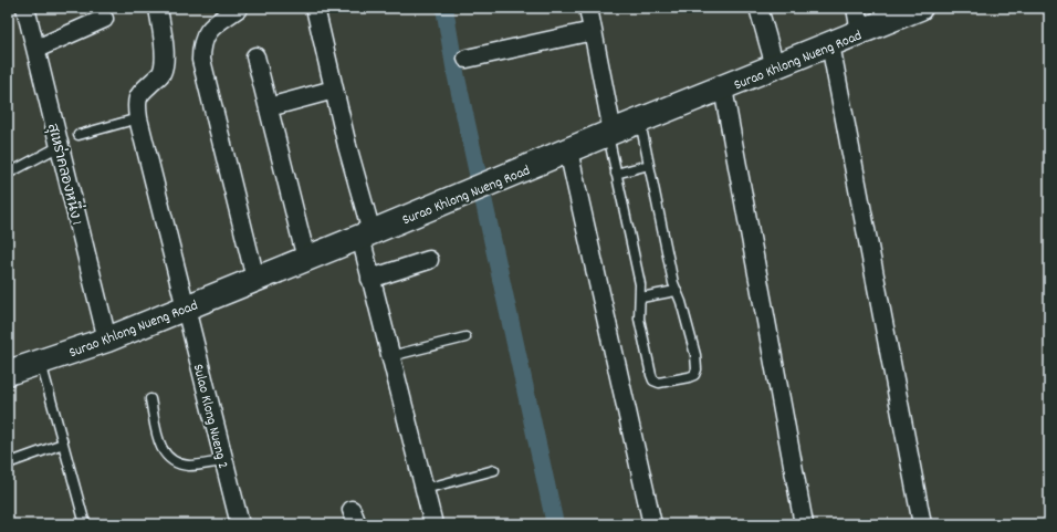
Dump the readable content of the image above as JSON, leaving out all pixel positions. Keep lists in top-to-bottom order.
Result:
{
  "streets": {
    "main road": ["Surao Khlong Nueng Road"],
    "street": ["สุเหร่าคลองหนึ่ง 1", "Sulao Klong Nueng 2"]
  },
  "crossings": [
    ["Surao Khlong Nueng Road", "สุเหร่าคลองหนึ่ง 1"],
    ["Surao Khlong Nueng Road", "Sulao Klong Nueng 2"]
  ]
}
